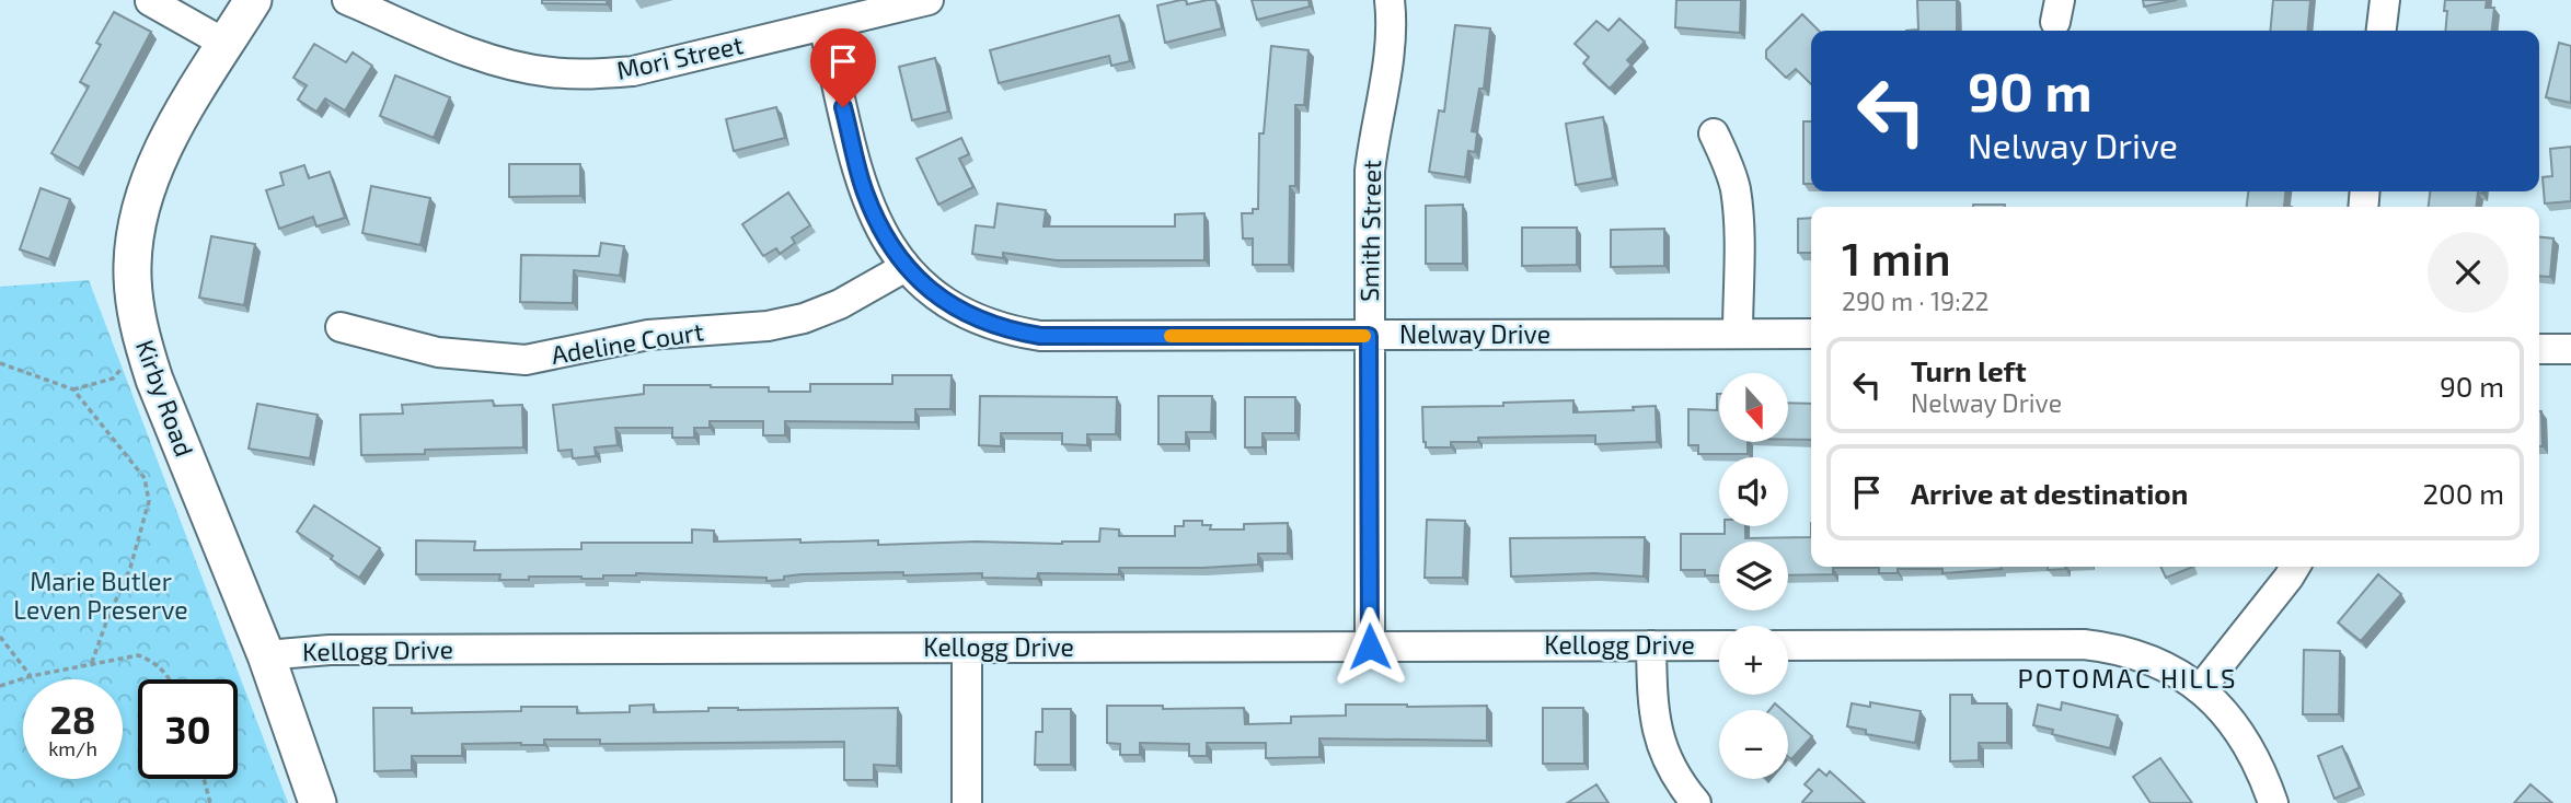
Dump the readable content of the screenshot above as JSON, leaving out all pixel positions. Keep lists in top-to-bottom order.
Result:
{
  "streets": {
    "main road": ["Kirby Road"],
    "street": [
      "Mori Street",
      "Smith Street",
      "Nelway Drive",
      "Adeline Court",
      "Kellogg Drive"
    ]
  },
  "crossings": [
    ["Mori Street", "Nelway Drive"],
    ["Smith Street", "Nelway Drive"],
    ["Smith Street", "Kellogg Drive"],
    ["Nelway Drive", "Adeline Court"],
    ["Kirby Road", "Kellogg Drive"]
  ],
  "districts": ["POTOMAC HILLS"],
  "parks": ["Marie Butler Leven Preserve"],
  "north": "bottom",
  "page": {
    "turn": ["90 m", "Nelway Drive"],
    "heading": ["1 min", "290 m · 19:22"],
    "list": [
      {
        "name": "Turn left",
        "note": "Nelway Drive",
        "value": "90 m"
      },
      {
        "name": "Arrive at destination",
        "value": "200 m"
      }
    ],
    "map_buttons": ["+", "−"],
    "speed": "28 km/h",
    "limit": "30"
  }
}
